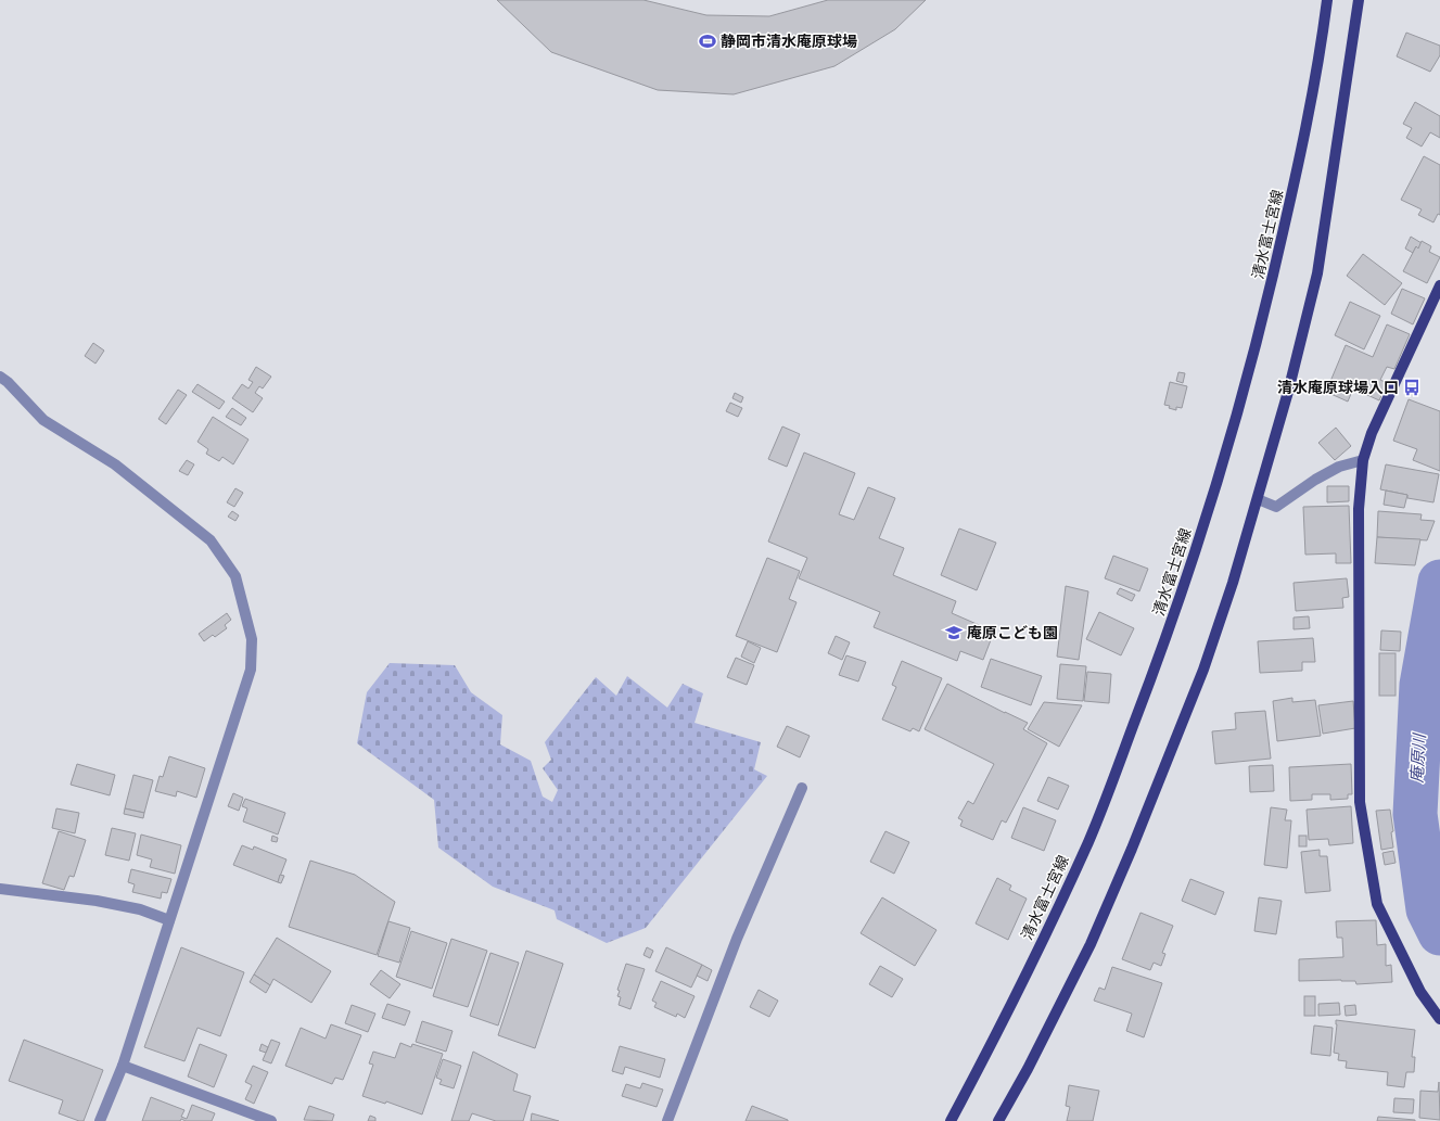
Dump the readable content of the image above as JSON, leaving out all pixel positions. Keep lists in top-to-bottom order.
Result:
{
  "streets": {
    "main road": ["清水富士宮線"]
  },
  "water": ["庵原川"],
  "places": {
    "sports": ["静岡市清水庵原球場"],
    "bus stop": ["清水庵原球場入口"],
    "school or university": ["庵原こども園"]
  }
}
